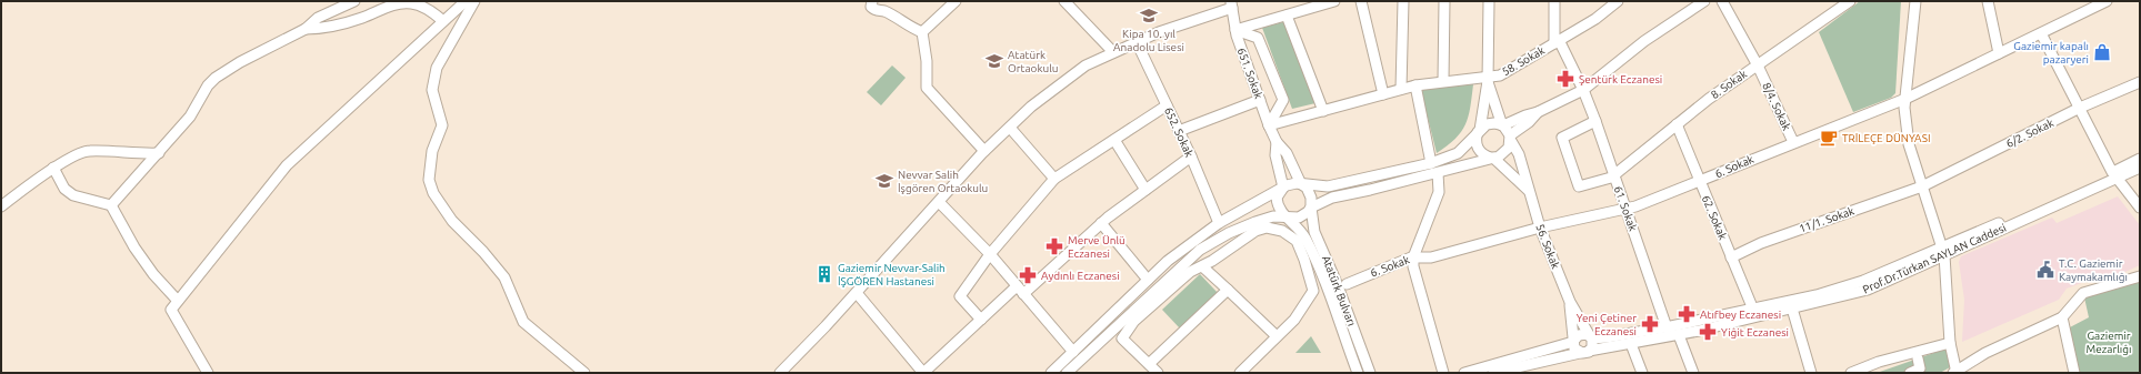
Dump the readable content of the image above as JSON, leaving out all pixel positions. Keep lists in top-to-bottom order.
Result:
{
  "streets": {
    "street": [
      "58. Sokak",
      "651. Sokak",
      "8. Sokak",
      "8/4. Sokak",
      "652. Sokak",
      "6/2. Sokak",
      "6. Sokak",
      "61. Sokak",
      "62. Sokak",
      "11/1. Sokak",
      "56. Sokak",
      "Prof.Dr.Türkan SAYLAN Caddesi",
      "Atatürk Bulvarı"
    ]
  },
  "crossings": [
    ["58. Sokak", "651. Sokak"],
    ["58. Sokak", "61. Sokak"],
    ["651. Sokak", "Atatürk Bulvarı"],
    ["8. Sokak", "8/4. Sokak"],
    ["8. Sokak", "61. Sokak"],
    ["8. Sokak", "62. Sokak"],
    ["8/4. Sokak", "6. Sokak"],
    ["6/2. Sokak", "11/1. Sokak"],
    ["6. Sokak", "61. Sokak"],
    ["6. Sokak", "62. Sokak"],
    ["6. Sokak", "56. Sokak"],
    ["61. Sokak", "Prof.Dr.Türkan SAYLAN Caddesi"],
    ["62. Sokak", "11/1. Sokak"],
    ["62. Sokak", "Prof.Dr.Türkan SAYLAN Caddesi"]
  ],
  "parks": ["Gaziemir Mezarlığı"],
  "places": {
    "school or university": ["Kipa 10. yıl Anadolu Lisesi", "Atatürk Ortaokulu", "Nevvar Salih İşgören Ortaokulu"],
    "shop": ["Gaziemir kapalı pazaryeri"],
    "pharmacy": [
      "Şentürk Eczanesi",
      "Merve Ünlü Eczanesi",
      "Aydınlı Eczanesi",
      "Atıfbey Eczanesi",
      "Yeni Çetiner Eczanesi",
      "Yiğit Eczanesi"
    ],
    "cafe": ["TRİLEÇE DÜNYASI"],
    "public building": ["T.C. Gaziemir Kaymakamlığı"],
    "building": ["Gaziemir Nevvar-Salih İŞGÖREN Hastanesi"]
  }
}
